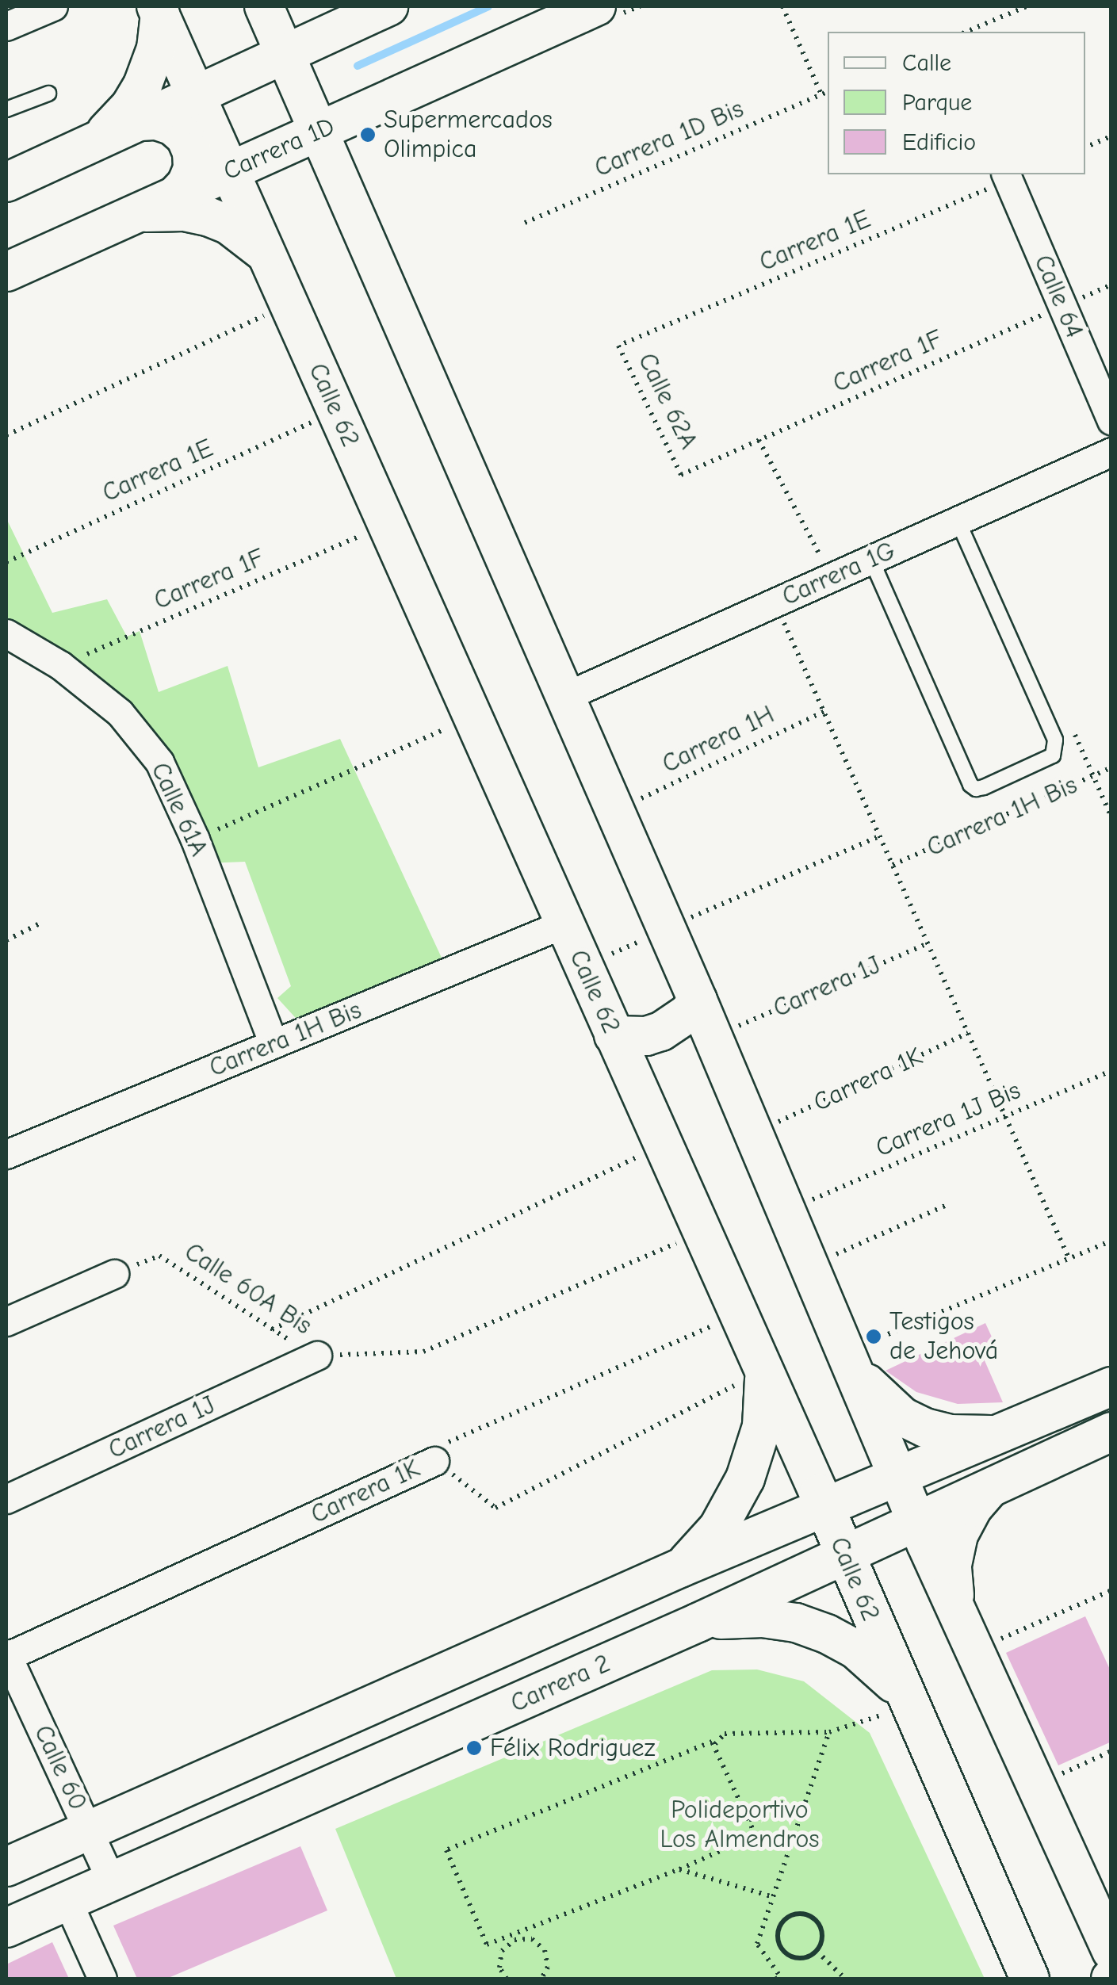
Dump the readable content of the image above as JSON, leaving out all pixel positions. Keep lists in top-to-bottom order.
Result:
{
  "streets": {
    "street": [
      "Carrera 1D",
      "Calle 64",
      "Calle 62",
      "Carrera 1G",
      "Calle 61A",
      "Carrera 1H Bis",
      "Carrera 1J",
      "Carrera 1K",
      "Carrera 2",
      "Calle 60"
    ],
    "path": [
      "Carrera 1D Bis",
      "Carrera 1E",
      "Carrera 1F",
      "Calle 62A",
      "Carrera 1H",
      "Carrera 1J Bis",
      "Calle 60A Bis"
    ]
  },
  "crossings": [
    ["Carrera 1D", "Calle 62"],
    ["Carrera 1E", "Calle 64"],
    ["Carrera 1E", "Calle 62A"],
    ["Calle 64", "Carrera 1F"],
    ["Carrera 1F", "Calle 62A"],
    ["Carrera 1F", "Calle 61A"],
    ["Calle 62", "Carrera 1H Bis"],
    ["Calle 62", "Carrera 2"],
    ["Calle 61A", "Carrera 1H Bis"],
    ["Carrera 1J", "Calle 60A Bis"],
    ["Carrera 1K", "Calle 60"],
    ["Carrera 2", "Calle 60"]
  ],
  "parks": ["Polideportivo Los Almendros"],
  "places": ["Supermercados Olimpica", "Testigos de Jehová", "Félix Rodriguez"],
  "legend": ["Calle", "Parque", "Edificio"]
}
